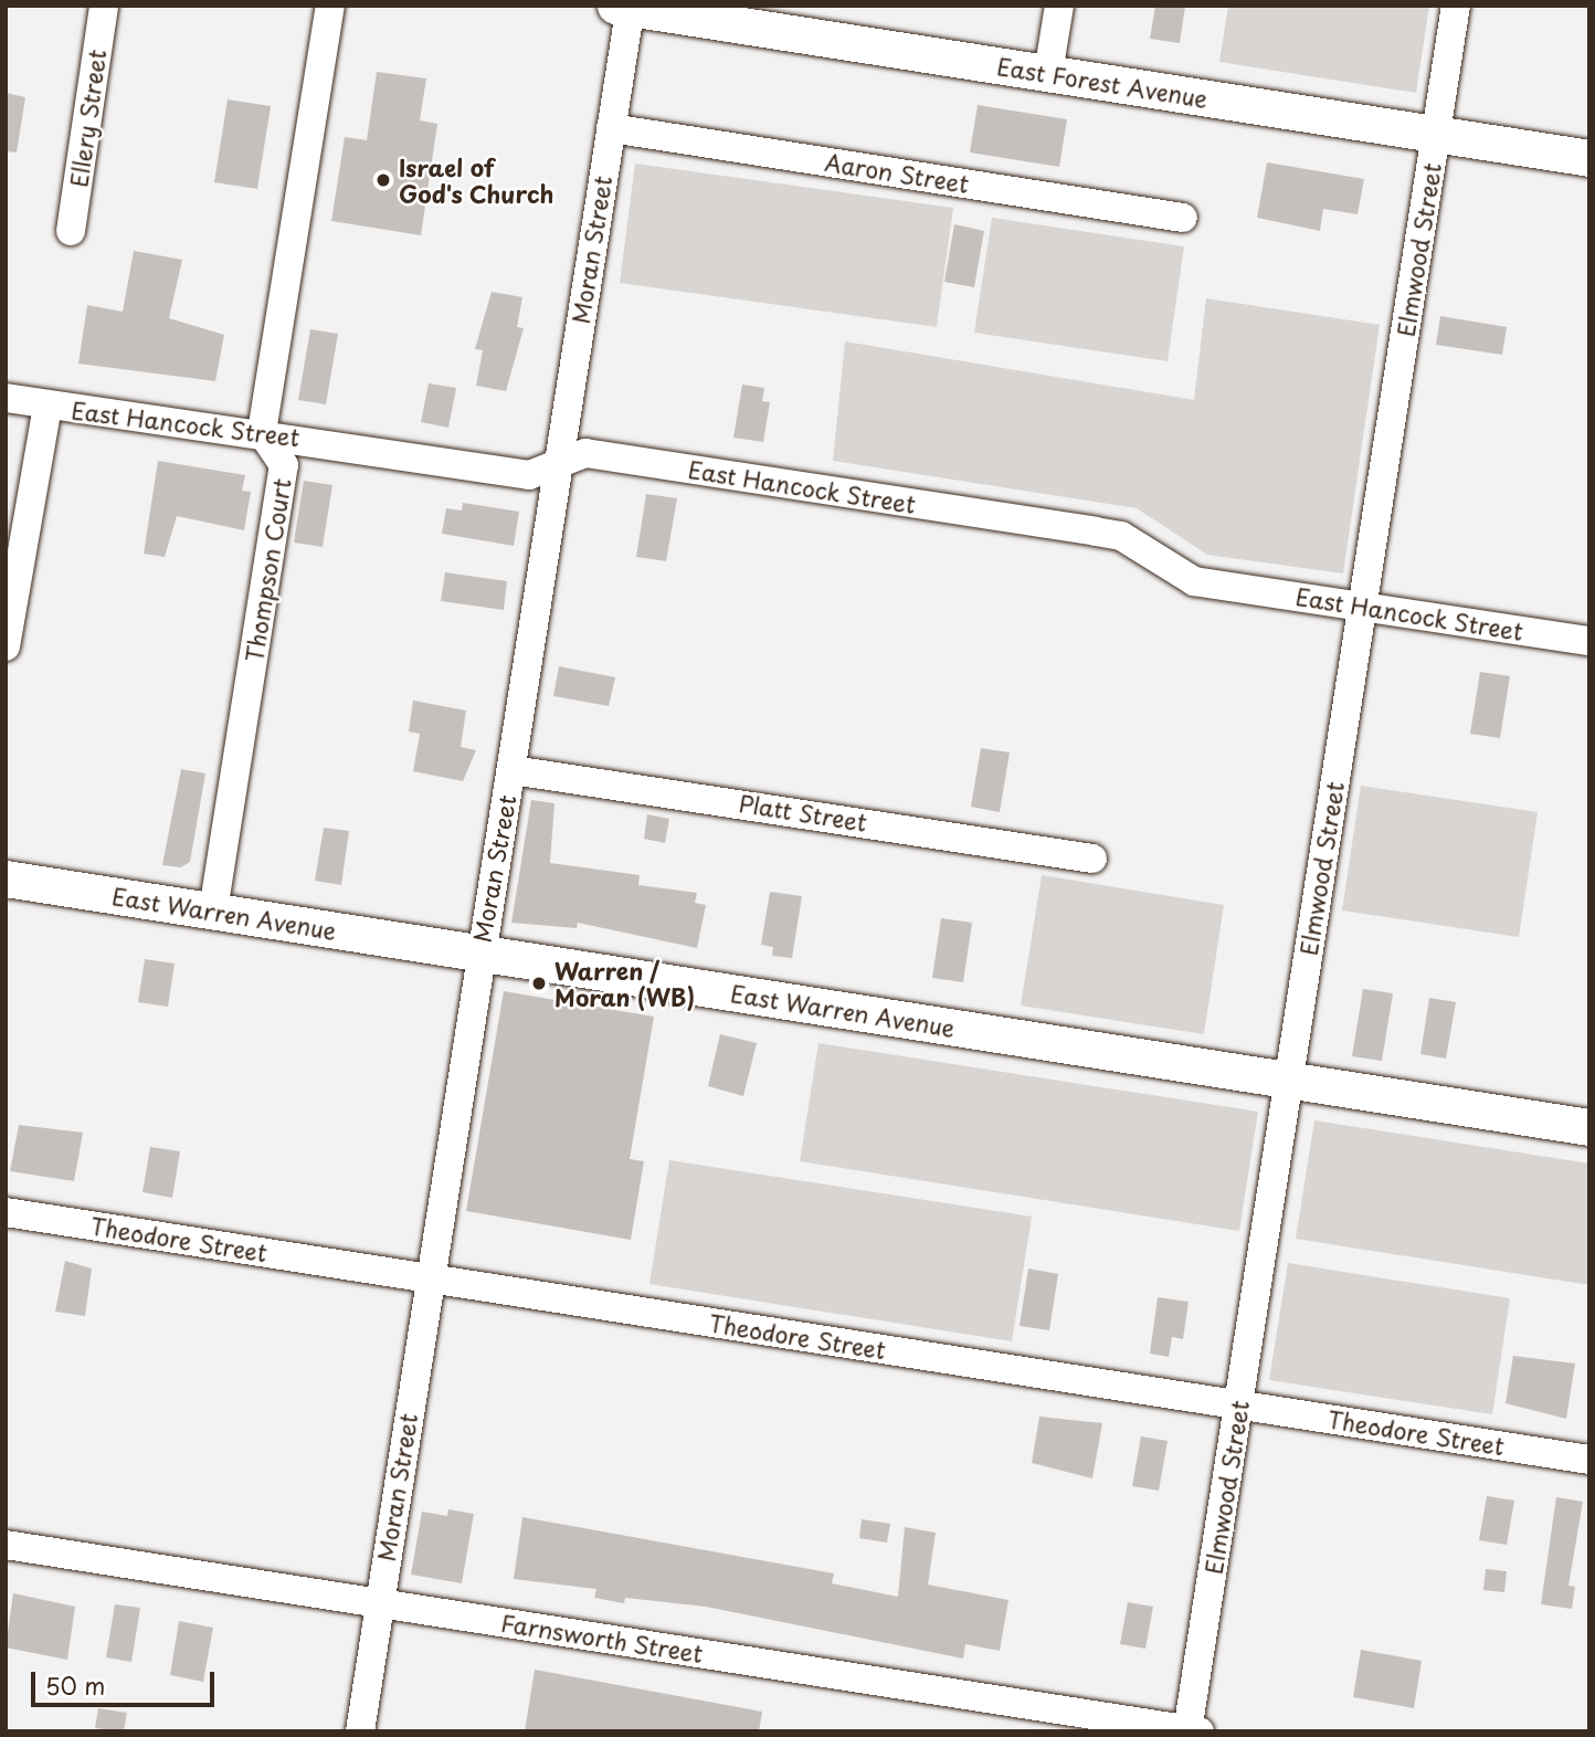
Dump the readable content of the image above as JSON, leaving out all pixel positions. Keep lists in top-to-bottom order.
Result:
{
  "streets": {
    "main road": ["East Forest Avenue", "East Warren Avenue"],
    "street": [
      "Ellery Street",
      "Aaron Street",
      "Moran Street",
      "Elmwood Street",
      "East Hancock Street",
      "Thompson Court",
      "Platt Street",
      "Theodore Street",
      "Farnsworth Street"
    ]
  },
  "crossings": [
    ["East Forest Avenue", "Moran Street"],
    ["East Forest Avenue", "Elmwood Street"],
    ["Aaron Street", "Moran Street"],
    ["Moran Street", "East Hancock Street"],
    ["Moran Street", "Platt Street"],
    ["Moran Street", "East Warren Avenue"],
    ["Moran Street", "Theodore Street"],
    ["Moran Street", "Farnsworth Street"],
    ["Elmwood Street", "East Hancock Street"],
    ["Elmwood Street", "East Warren Avenue"],
    ["Elmwood Street", "Theodore Street"],
    ["Elmwood Street", "Farnsworth Street"],
    ["East Hancock Street", "Thompson Court"],
    ["Thompson Court", "East Warren Avenue"]
  ],
  "places": ["Israel of God's Church", "Warren / Moran (WB)"],
  "scale_bar": "50 m"
}
